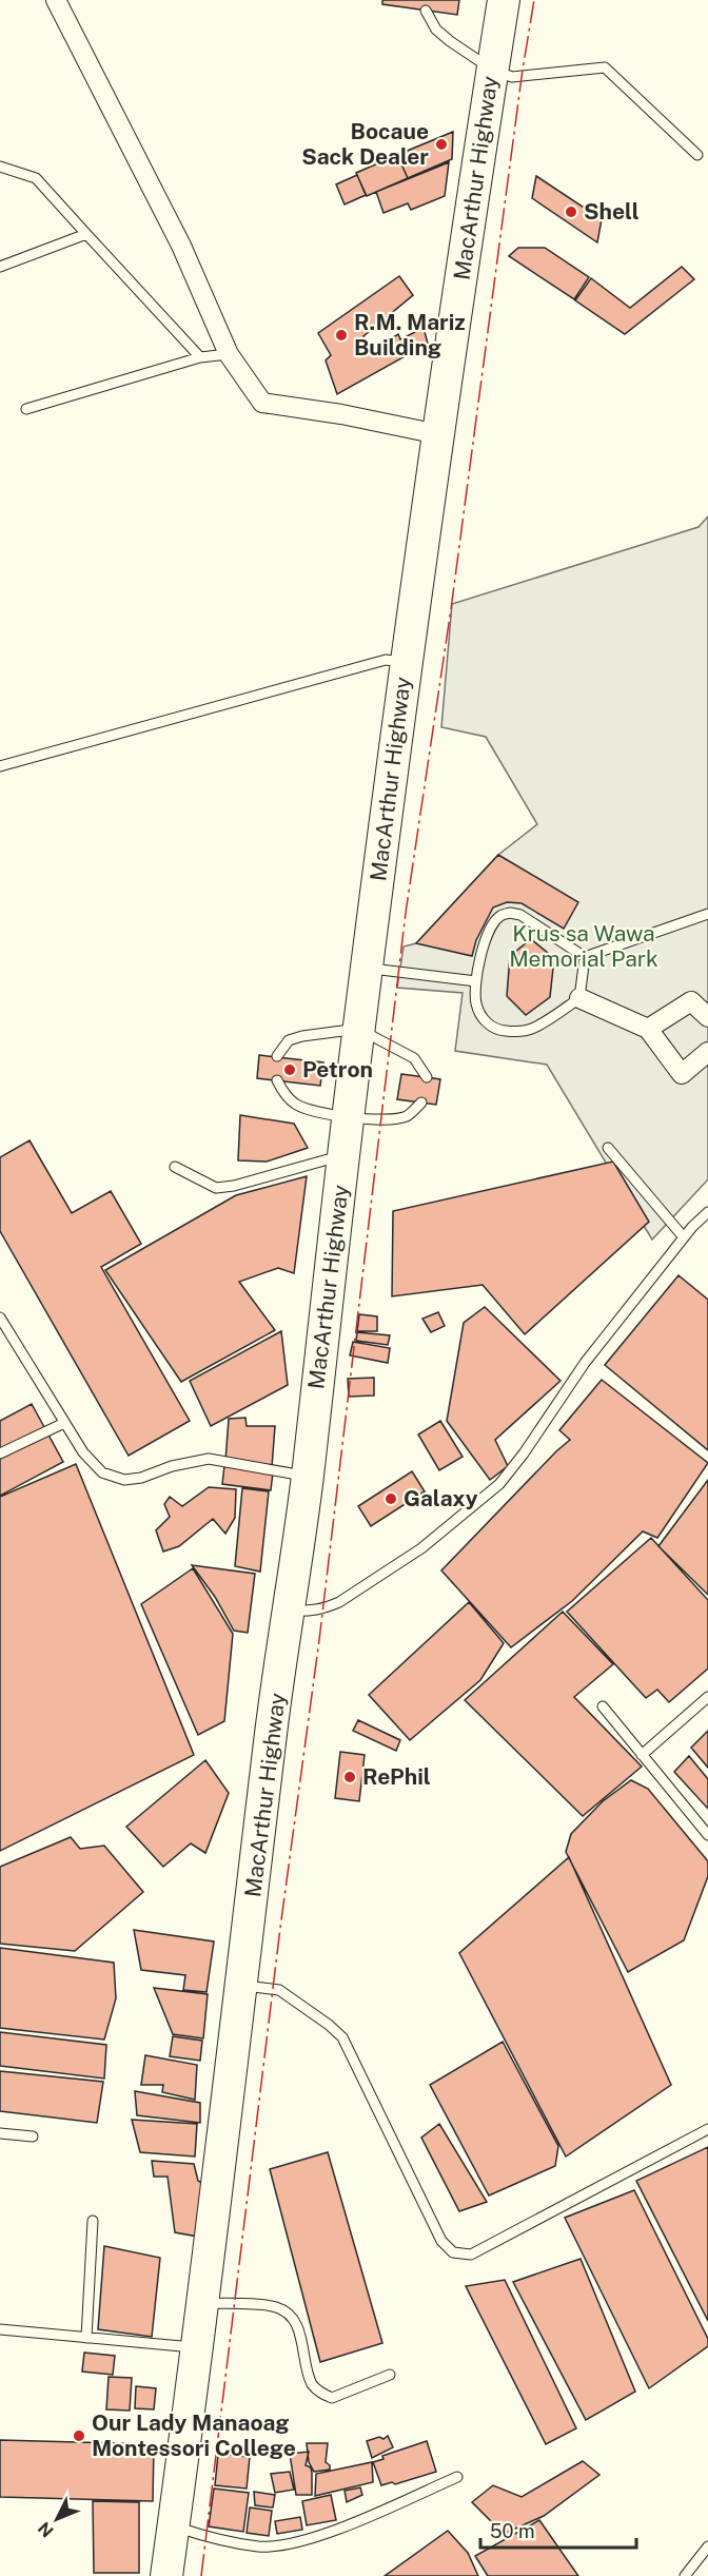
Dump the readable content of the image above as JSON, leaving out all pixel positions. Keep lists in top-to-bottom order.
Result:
{
  "streets": {
    "highway": ["MacArthur Highway"]
  },
  "parks": ["Krus sa Wawa Memorial Park"],
  "places": [
    "Bocaue Sack Dealer",
    "Shell",
    "R.M. Mariz Building",
    "Petron",
    "Galaxy",
    "RePhil",
    "Our Lady Manaoag Montessori College"
  ],
  "scale_bar": "50 m",
  "north": "bottom left"
}
